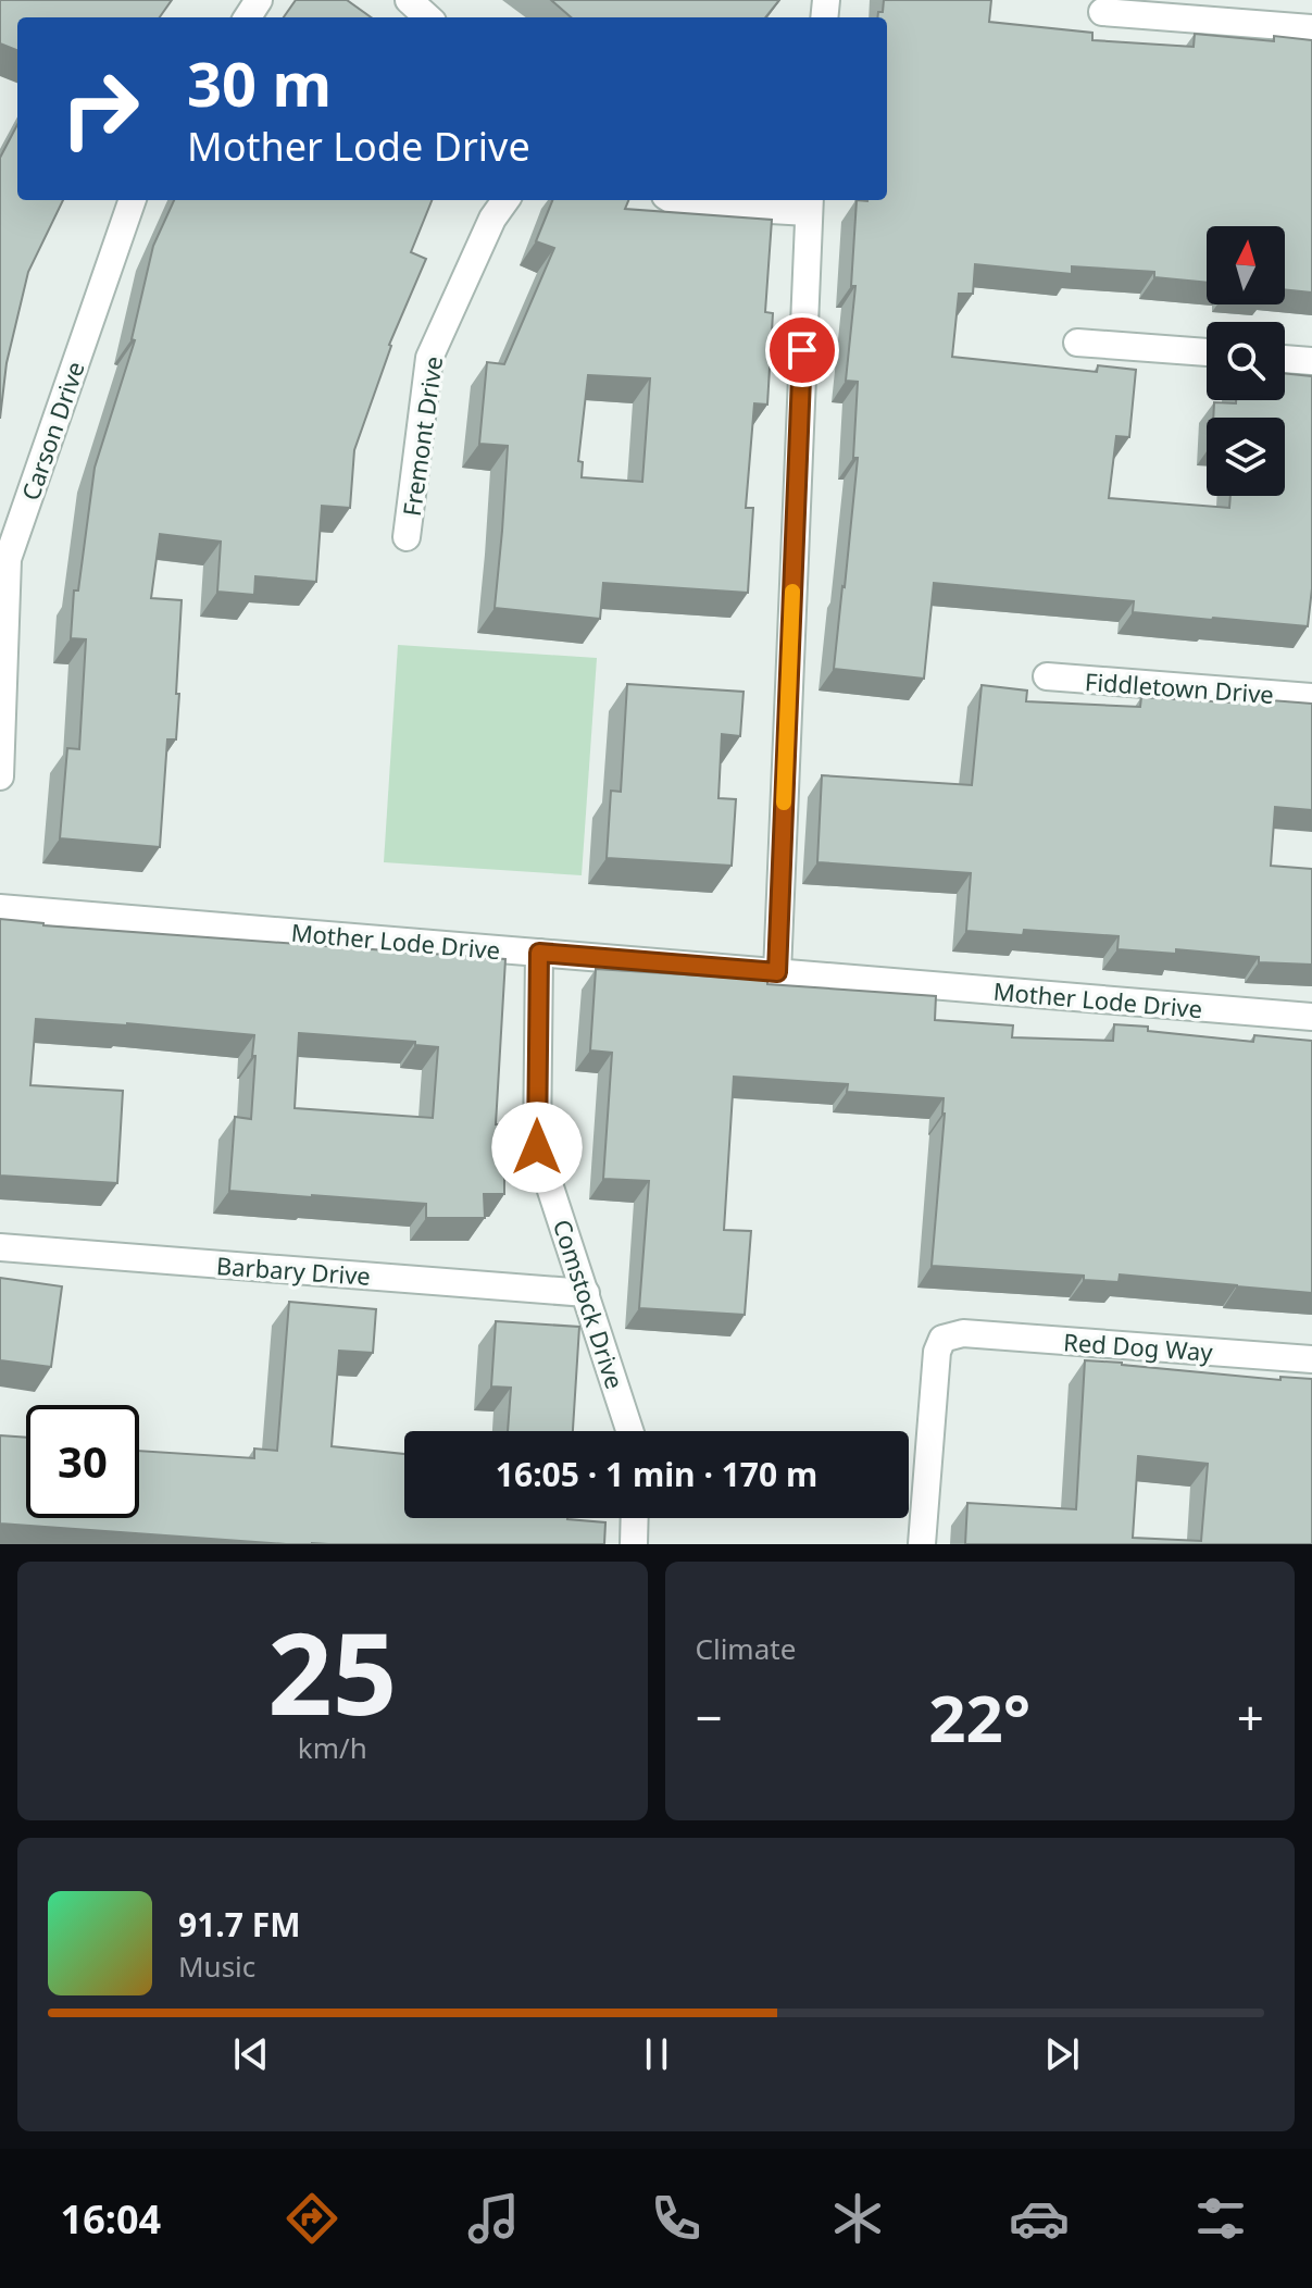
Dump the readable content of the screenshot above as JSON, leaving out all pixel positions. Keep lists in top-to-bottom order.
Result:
{
  "streets": {
    "street": [
      "Carson Drive",
      "Fremont Drive",
      "Fiddletown Drive",
      "Mother Lode Drive",
      "Barbary Drive",
      "Comstock Drive",
      "Red Dog Way"
    ]
  },
  "crossings": [
    ["Mother Lode Drive", "Comstock Drive"],
    ["Barbary Drive", "Comstock Drive"]
  ],
  "north": "top",
  "page": {
    "turn": ["30 m", "Mother Lode Drive"],
    "limit": "30",
    "trip": "16:05 · 1 min · 170 m",
    "tile": [
      ["25", "km/h"],
      "Climate"
    ],
    "heat": ["−", "22°", "+"],
    "song": ["91.7 FM", "Music"],
    "tabs": "16:04"
  }
}
